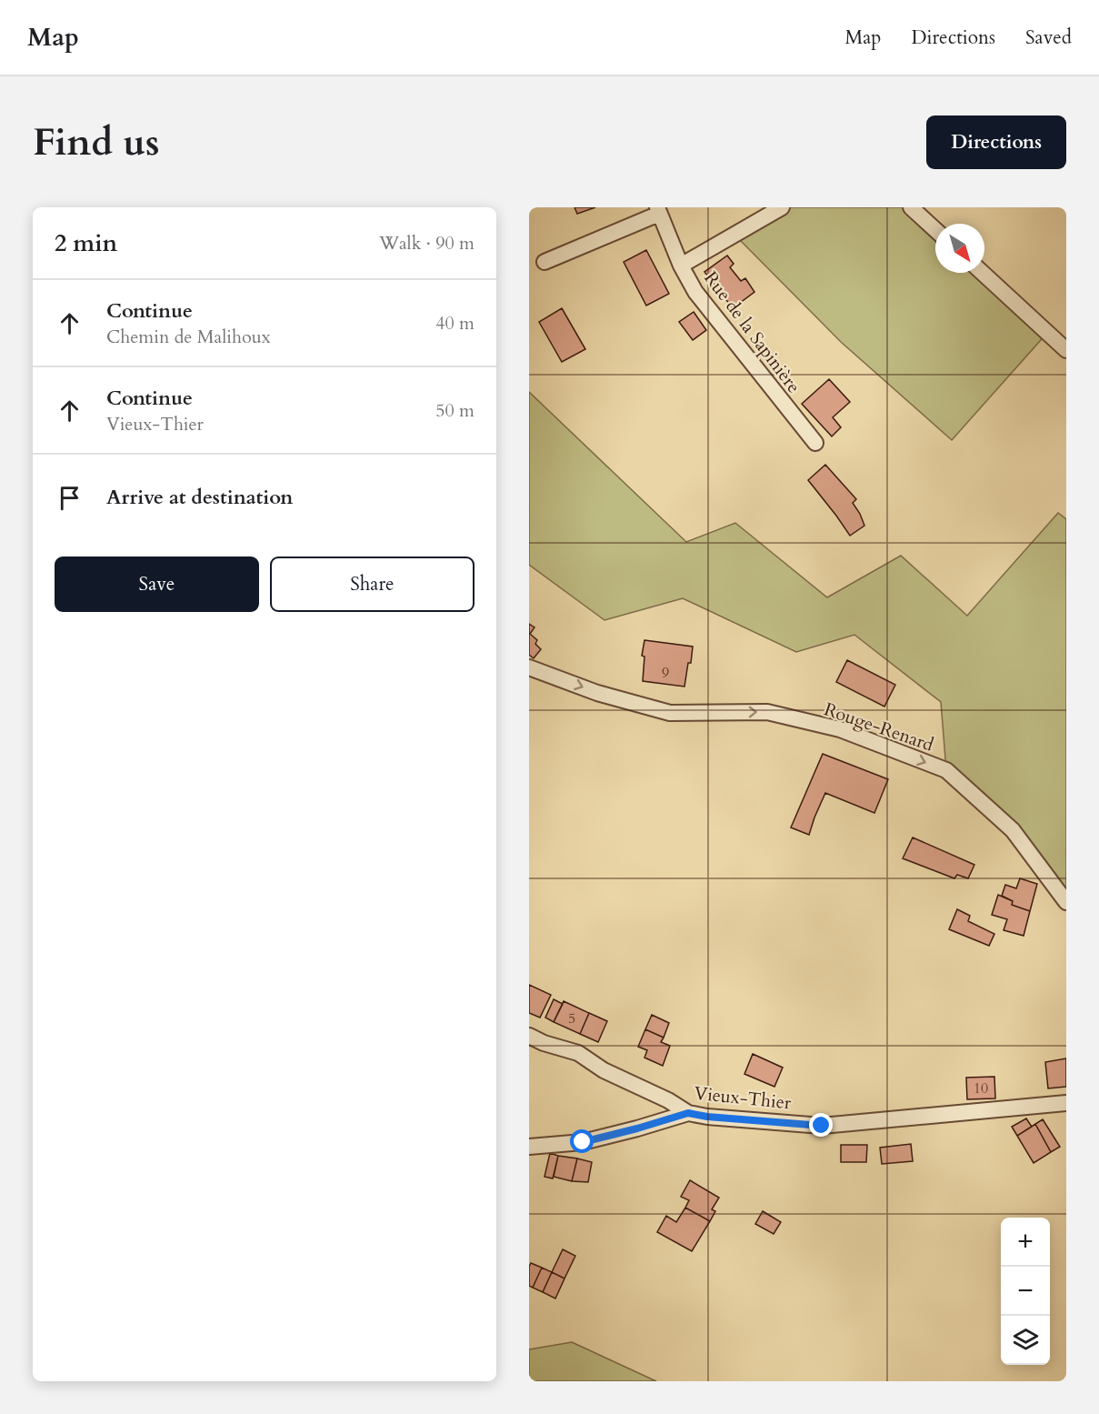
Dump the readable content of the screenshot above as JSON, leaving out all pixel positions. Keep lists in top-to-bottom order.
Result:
{
  "streets": {
    "street": ["Rue de la Sapinière", "Rouge-Renard", "Vieux-Thier"]
  },
  "one_way": ["Rouge-Renard"],
  "house_numbers": ["9", "5", "10"],
  "north": "bottom right",
  "page": {
    "header": "Map",
    "nav": ["Map", "Directions", "Saved"],
    "buttons": [
      "Directions",
      ["Save", "Share"]
    ],
    "title": "Find us",
    "heading": ["2 min", "Walk · 90 m"],
    "list": [
      ["Continue", "Chemin de Malihoux", "40 m"],
      ["Continue", "Vieux-Thier", "50 m"],
      "Arrive at destination"
    ],
    "map_buttons": ["+", "−"]
  }
}
